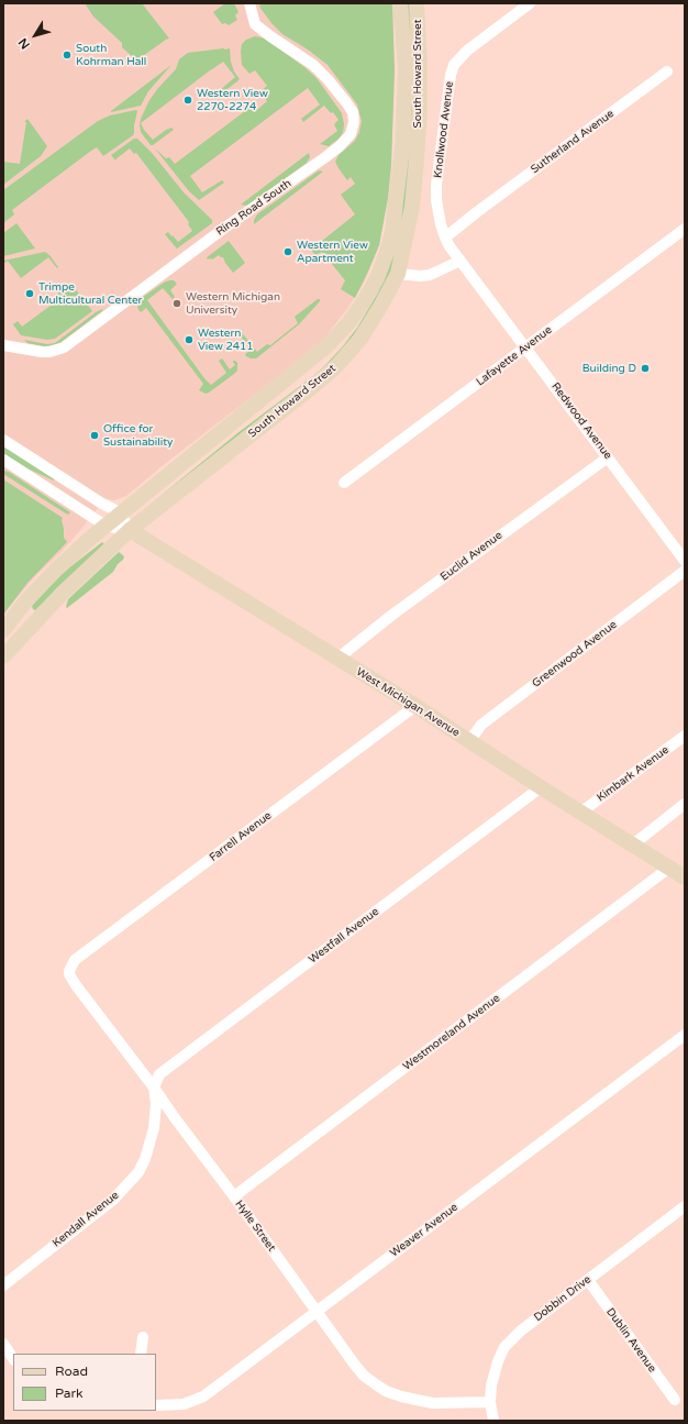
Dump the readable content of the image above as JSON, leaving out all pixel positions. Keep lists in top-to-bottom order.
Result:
{
  "streets": {
    "street": [
      "South Howard Street",
      "Knollwood Avenue",
      "Sutherland Avenue",
      "Ring Road South",
      "Lafayette Avenue",
      "Redwood Avenue",
      "Euclid Avenue",
      "Greenwood Avenue",
      "West Michigan Avenue",
      "Kimbark Avenue",
      "Farrell Avenue",
      "Westfall Avenue",
      "Westmoreland Avenue",
      "Kendall Avenue",
      "Hylle Street",
      "Weaver Avenue",
      "Dobbin Drive",
      "Dublin Avenue"
    ]
  },
  "crossings": [
    ["South Howard Street", "West Michigan Avenue"],
    ["Knollwood Avenue", "Sutherland Avenue"],
    ["Knollwood Avenue", "Redwood Avenue"],
    ["Lafayette Avenue", "Redwood Avenue"],
    ["Redwood Avenue", "Euclid Avenue"],
    ["Euclid Avenue", "West Michigan Avenue"],
    ["Greenwood Avenue", "West Michigan Avenue"],
    ["West Michigan Avenue", "Kimbark Avenue"],
    ["West Michigan Avenue", "Farrell Avenue"],
    ["West Michigan Avenue", "Westfall Avenue"],
    ["West Michigan Avenue", "Westmoreland Avenue"],
    ["Farrell Avenue", "Hylle Street"],
    ["Westfall Avenue", "Kendall Avenue"],
    ["Westfall Avenue", "Hylle Street"],
    ["Westmoreland Avenue", "Hylle Street"],
    ["Kendall Avenue", "Hylle Street"],
    ["Hylle Street", "Weaver Avenue"],
    ["Hylle Street", "Dobbin Drive"],
    ["Dobbin Drive", "Dublin Avenue"]
  ],
  "places": [
    "South Kohrman Hall",
    "Western View 2270-2274",
    "Western View Apartment",
    "Trimpe Multicultural Center",
    "Western Michigan University",
    "Western View 2411",
    "Building D",
    "Office for Sustainability"
  ],
  "legend": ["Road", "Park"],
  "north": "bottom left"
}
